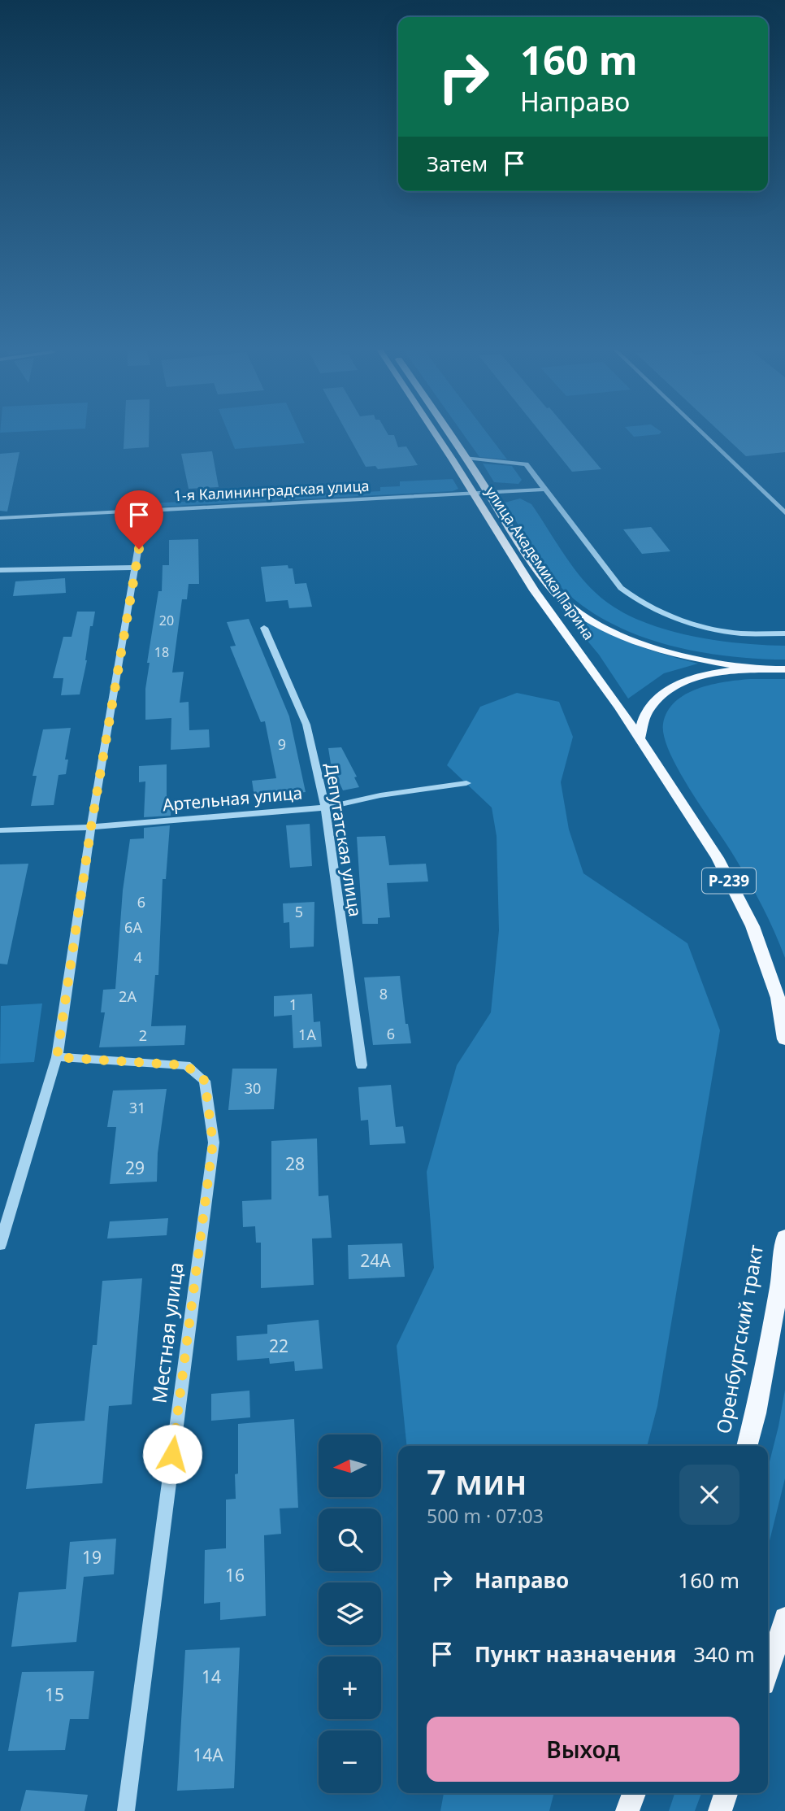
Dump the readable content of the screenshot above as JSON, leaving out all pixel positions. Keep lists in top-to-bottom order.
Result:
{
  "streets": {
    "main road": ["улица Академика Парина", "Р-239", "Оренбургский тракт"],
    "street": [
      "1-я Калининградская улица",
      "Артельная улица",
      "Депутатская улица",
      "Местная улица"
    ]
  },
  "crossings": [
    ["1-я Калининградская улица", "улица Академика Парина"],
    ["улица Академика Парина", "Р-239"],
    ["Артельная улица", "Депутатская улица"]
  ],
  "house_numbers": [
    "20",
    "18",
    "9",
    "6",
    "5",
    "6А",
    "4",
    "8",
    "2А",
    "1",
    "6",
    "1А",
    "2",
    "30",
    "31",
    "28",
    "29",
    "24А",
    "22",
    "19",
    "16",
    "14",
    "15",
    "14А"
  ],
  "north": "left",
  "page": {
    "turn": ["160 m", "Направо"],
    "then": "Затем",
    "map_buttons": ["+", "−"],
    "heading": ["7 мин", "500 m · 07:03"],
    "list": [
      {
        "name": "Направо",
        "value": "160 m"
      },
      {
        "name": "Пункт назначения",
        "value": "340 m"
      }
    ],
    "buttons": "Выход"
  }
}
